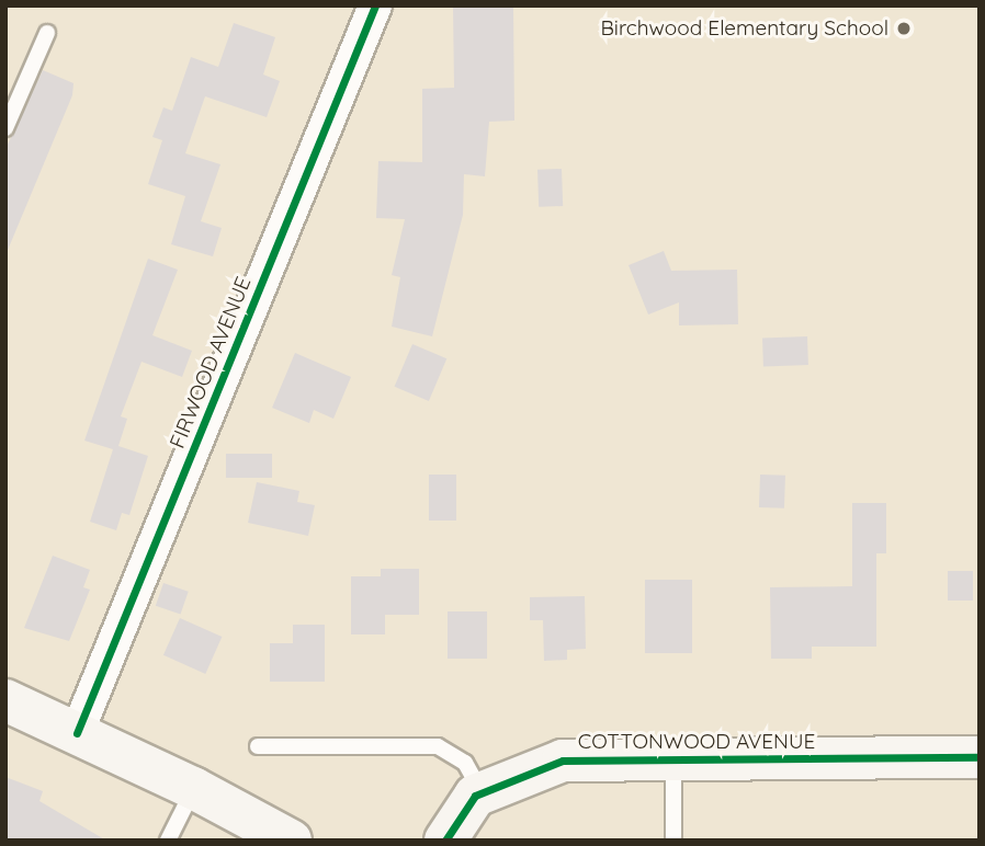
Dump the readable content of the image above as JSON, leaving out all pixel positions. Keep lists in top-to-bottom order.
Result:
{
  "streets": {
    "street": ["FIRWOOD AVENUE", "COTTONWOOD AVENUE"]
  },
  "places": ["Birchwood Elementary School"]
}
